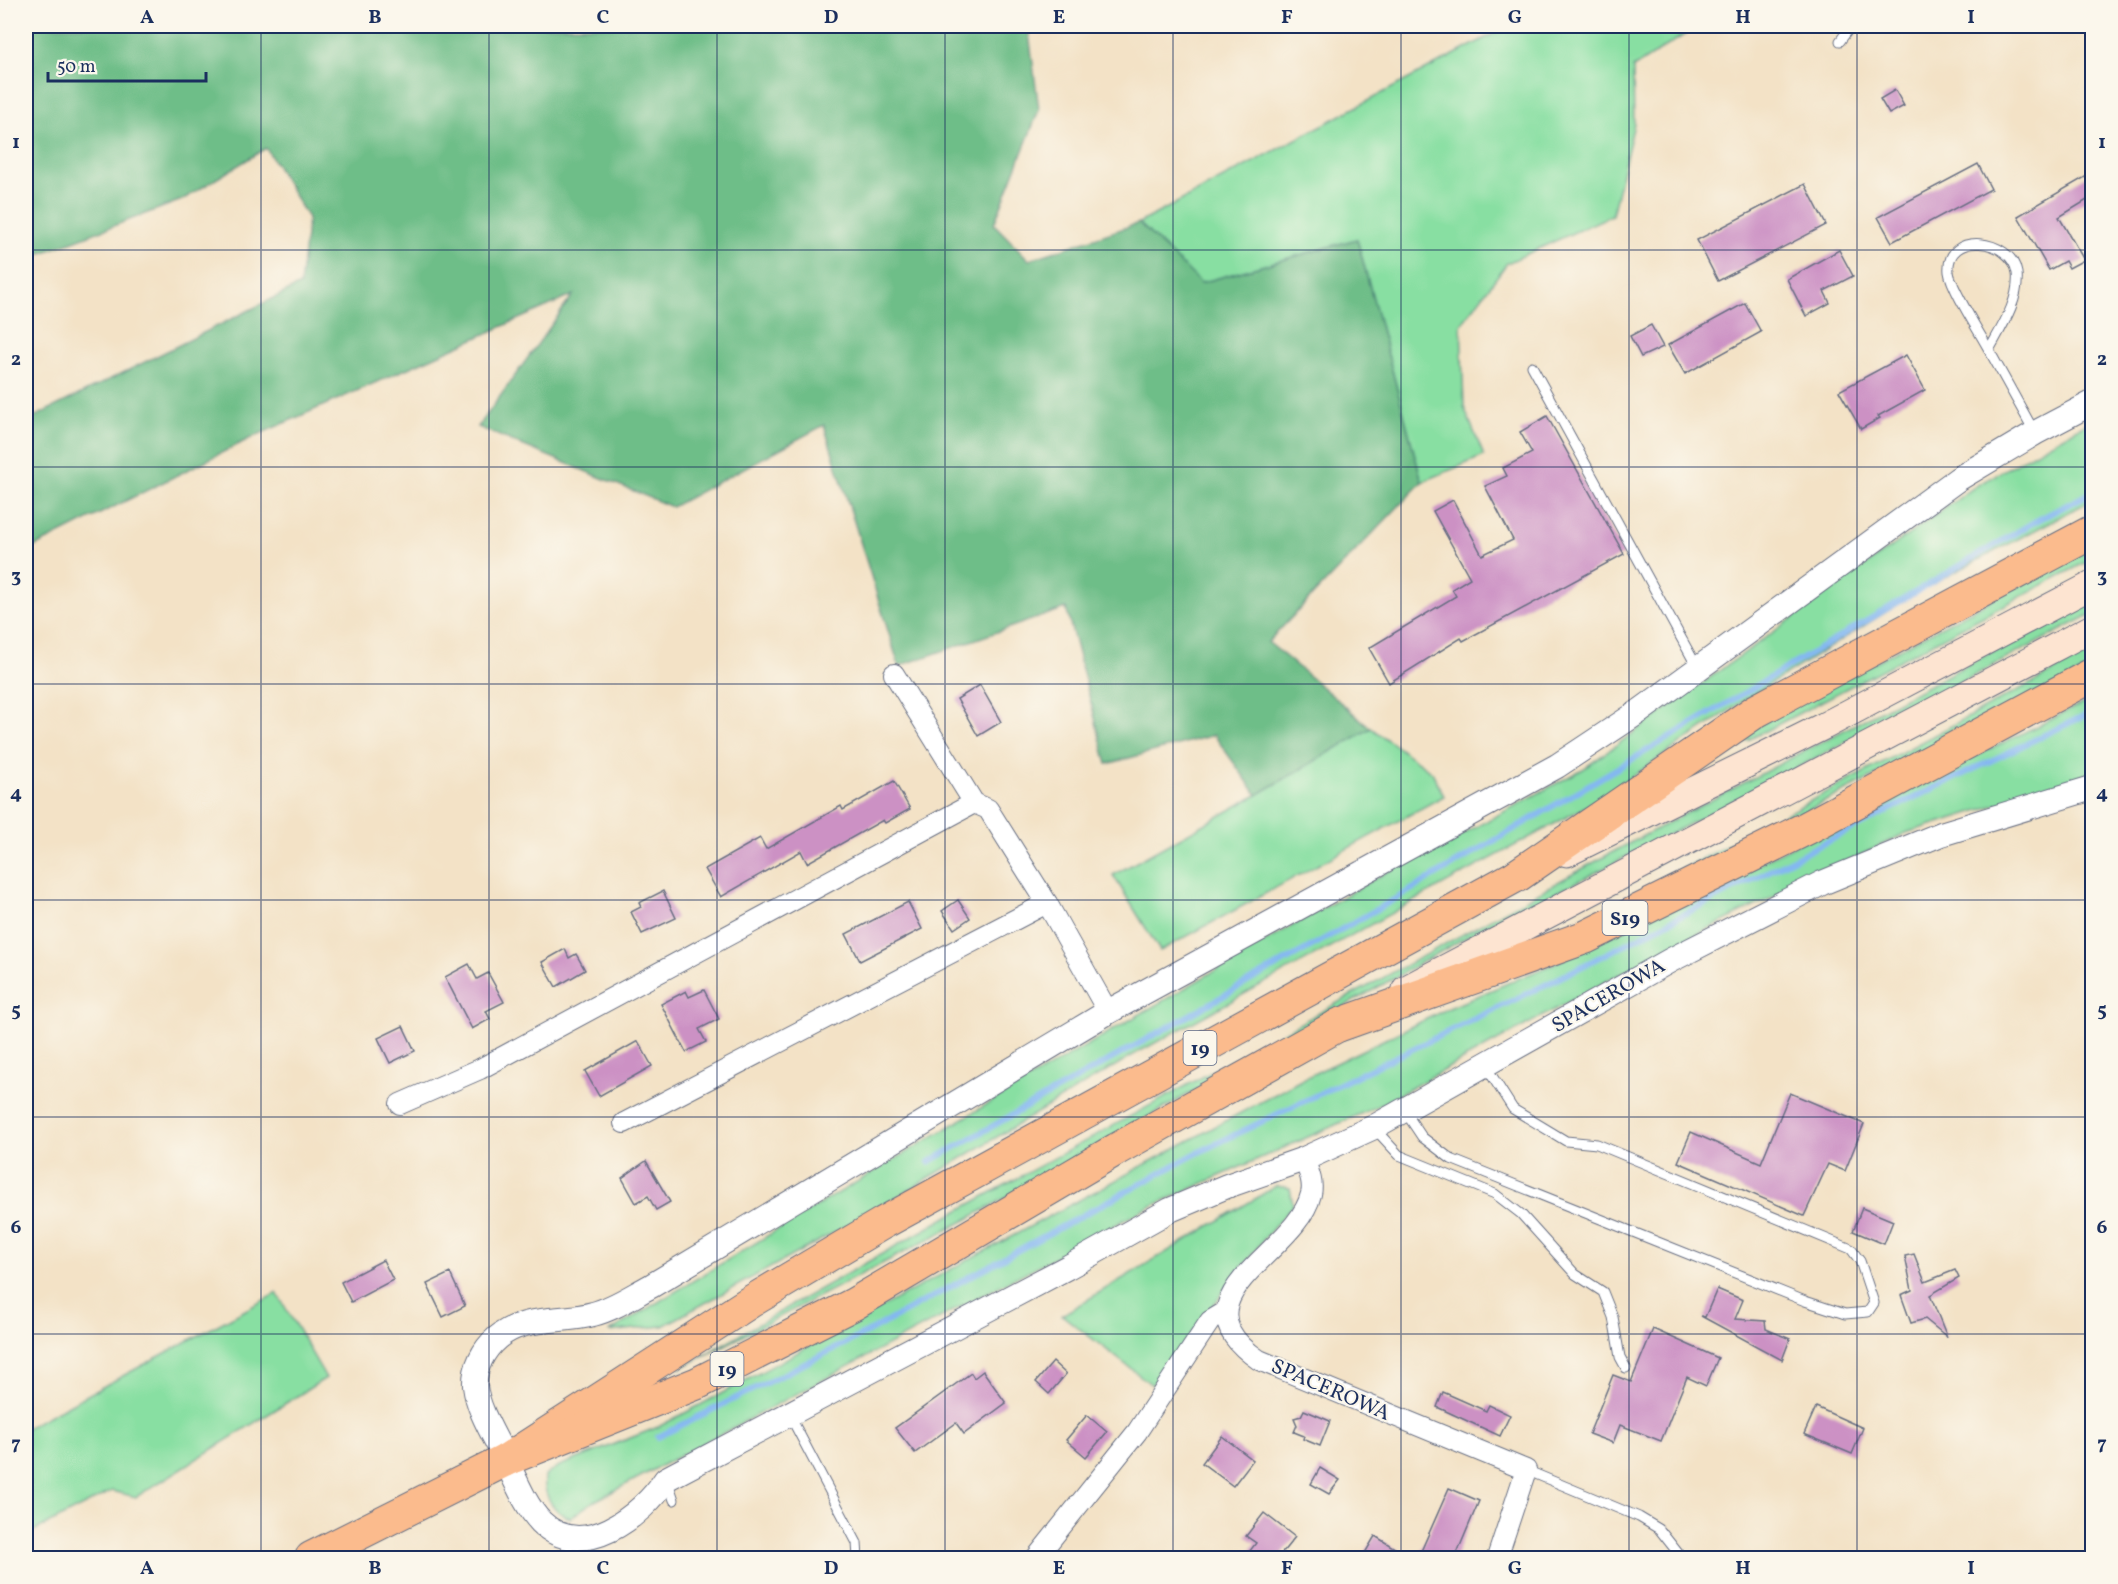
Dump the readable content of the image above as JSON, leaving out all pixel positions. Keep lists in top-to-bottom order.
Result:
{
  "streets": {
    "highway": ["S19", "19"],
    "street": ["SPACEROWA"]
  },
  "crossings": [
    ["S19", "19"],
    ["SPACEROWA", "19"]
  ],
  "scale_bar": "50 m",
  "grid": {
    "columns": [
      "A",
      "B",
      "C",
      "D",
      "E",
      "F",
      "G",
      "H",
      "I"
    ],
    "rows": [
      "1",
      "2",
      "3",
      "4",
      "5",
      "6",
      "7"
    ]
  }
}
